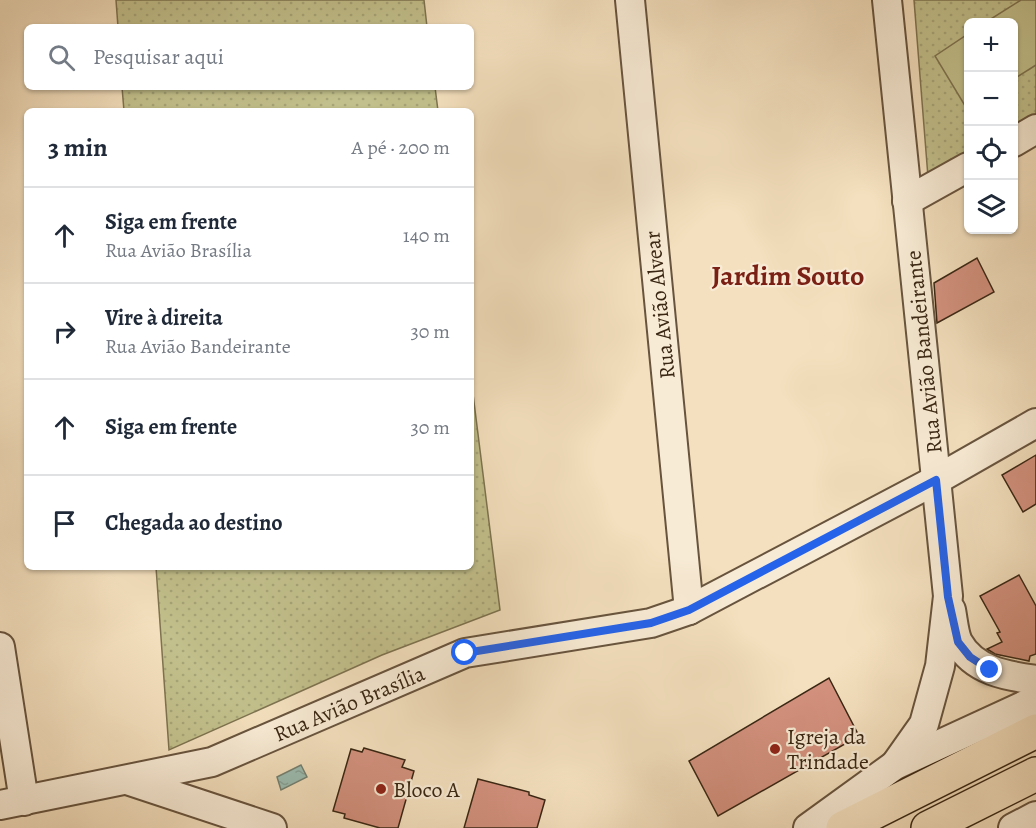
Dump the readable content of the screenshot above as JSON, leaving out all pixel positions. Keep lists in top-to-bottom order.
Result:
{
  "streets": {
    "street": ["Rua Avião Alvear", "Rua Avião Bandeirante", "Rua Avião Brasília"]
  },
  "crossings": [
    ["Rua Avião Alvear", "Rua Avião Brasília"],
    ["Rua Avião Bandeirante", "Rua Avião Brasília"]
  ],
  "districts": ["Jardim Souto"],
  "places": ["Igreja da Trindade", "Bloco A"],
  "page": {
    "map_buttons": ["+", "−"],
    "search": "Pesquisar aqui",
    "heading": ["3 min", "A pé · 200 m"],
    "list": [
      ["Siga em frente", "Rua Avião Brasília", "140 m"],
      ["Vire à direita", "Rua Avião Bandeirante", "30 m"],
      ["Siga em frente", "30 m"],
      "Chegada ao destino"
    ]
  }
}
